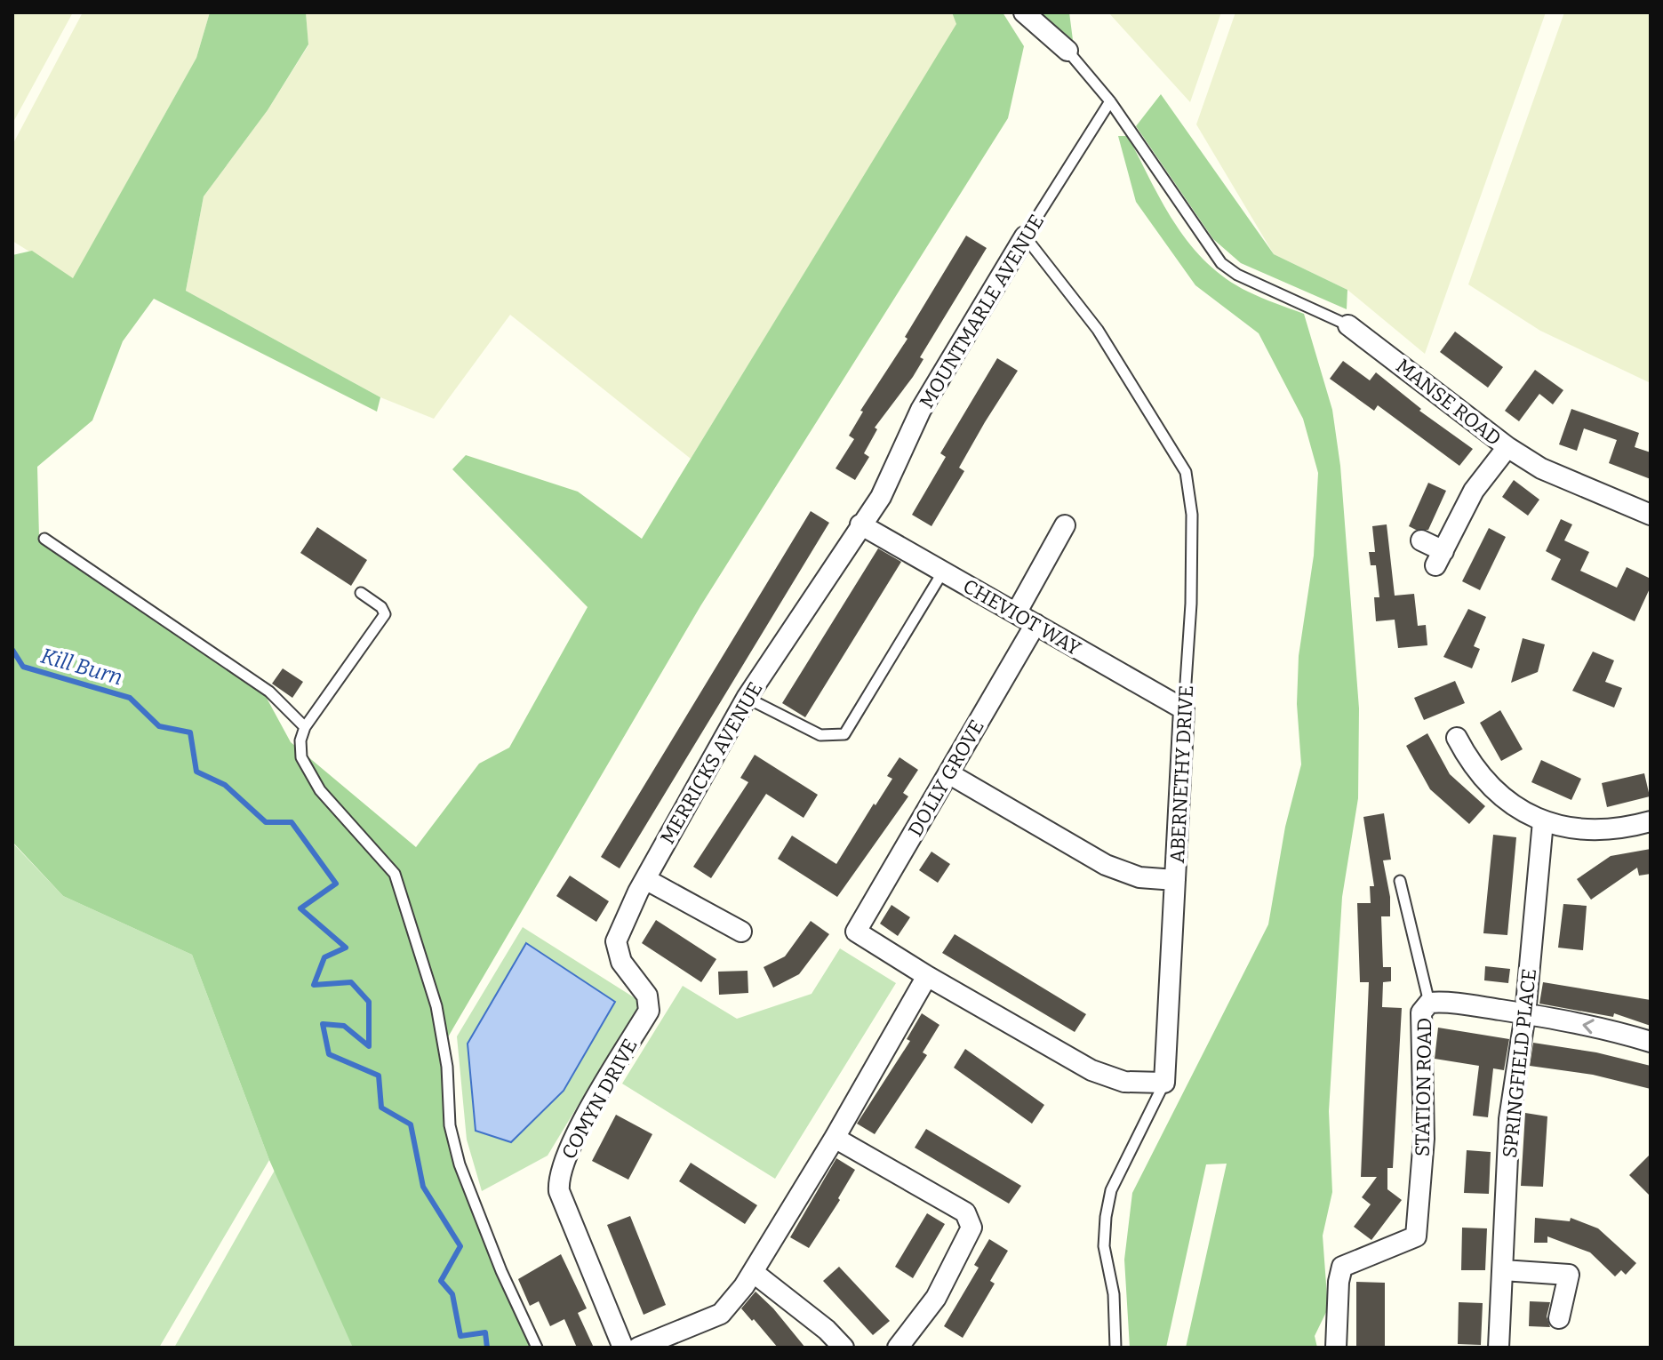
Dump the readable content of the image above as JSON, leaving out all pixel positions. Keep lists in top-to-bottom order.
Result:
{
  "streets": {
    "street": [
      "MOUNTMARLE AVENUE",
      "MANSE ROAD",
      "CHEVIOT WAY",
      "MERRICKS AVENUE",
      "ABERNETHY DRIVE",
      "DOLLY GROVE",
      "SPRINGFIELD PLACE",
      "STATION ROAD",
      "COMYN DRIVE"
    ]
  },
  "crossings": [
    ["MOUNTMARLE AVENUE", "MANSE ROAD"],
    ["MOUNTMARLE AVENUE", "CHEVIOT WAY"],
    ["MOUNTMARLE AVENUE", "MERRICKS AVENUE"],
    ["MOUNTMARLE AVENUE", "ABERNETHY DRIVE"],
    ["CHEVIOT WAY", "MERRICKS AVENUE"],
    ["CHEVIOT WAY", "ABERNETHY DRIVE"],
    ["CHEVIOT WAY", "DOLLY GROVE"],
    ["MERRICKS AVENUE", "COMYN DRIVE"],
    ["SPRINGFIELD PLACE", "STATION ROAD"]
  ],
  "water": ["Kill Burn"]
}
